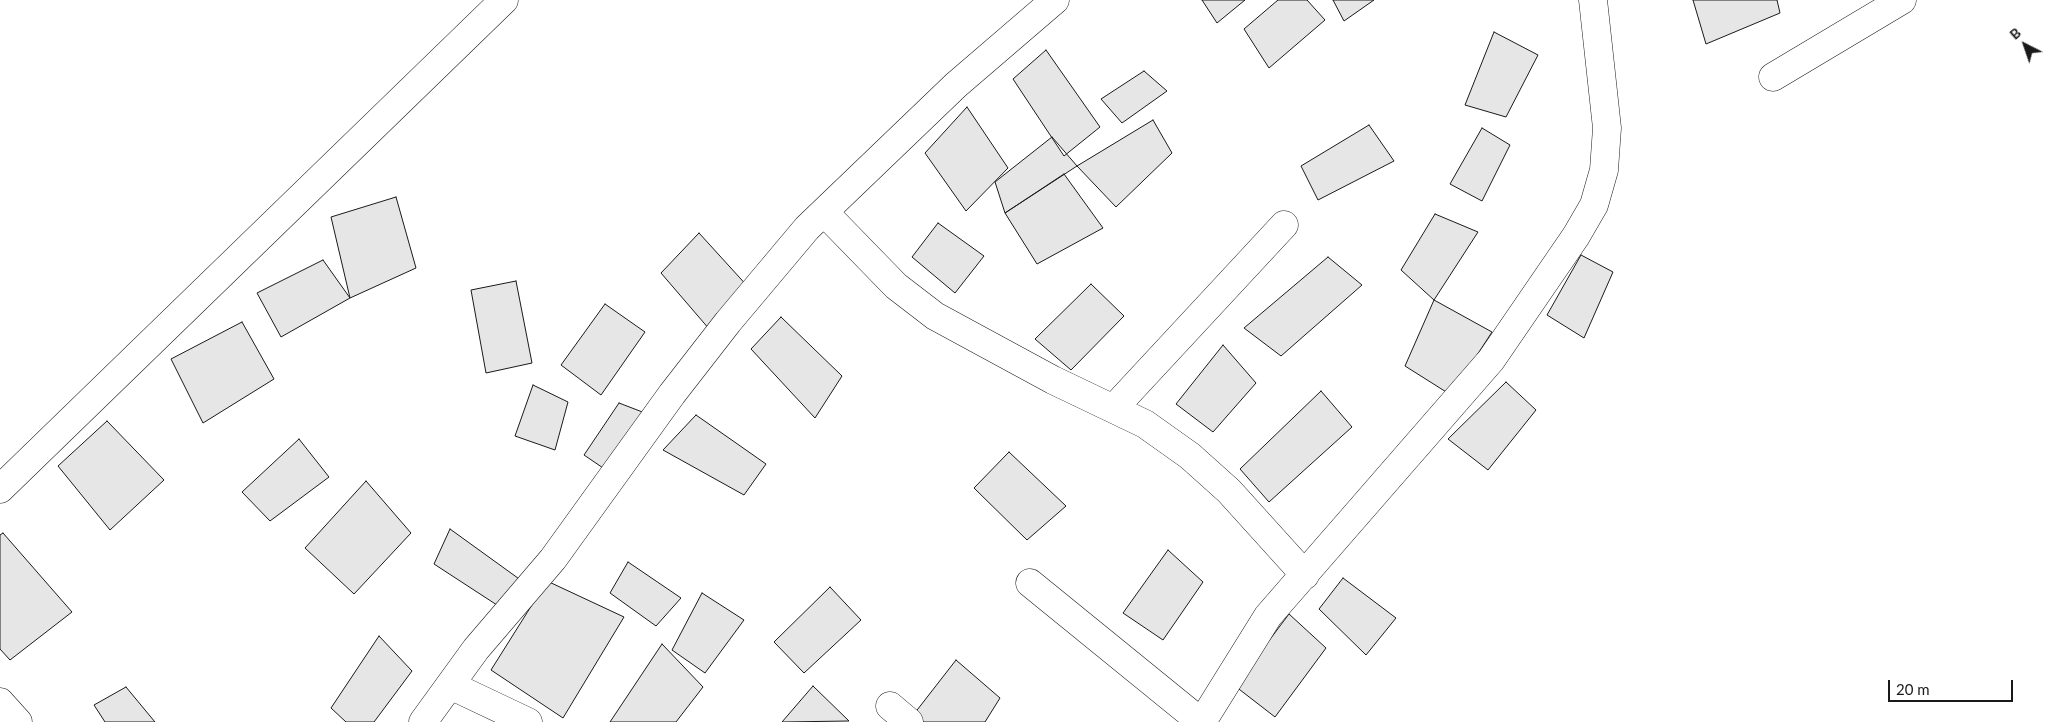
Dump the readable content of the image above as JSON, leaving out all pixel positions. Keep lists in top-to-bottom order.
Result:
{
  "scale_bar": "20 m",
  "north": "top left"
}
